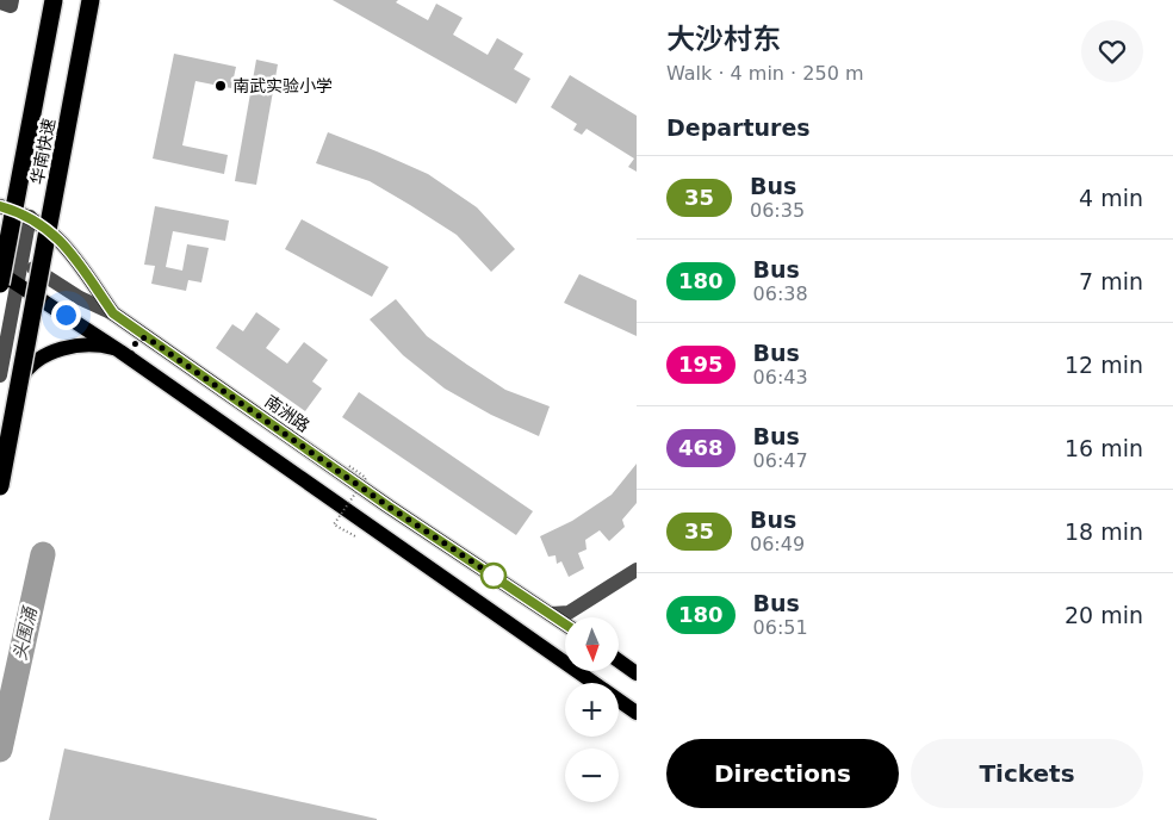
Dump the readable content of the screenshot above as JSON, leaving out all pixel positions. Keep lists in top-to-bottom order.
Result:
{
  "streets": {
    "highway": ["华南快速"],
    "main road": ["南洲路"]
  },
  "water": ["头围涌"],
  "places": ["南武实验小学"],
  "lines": ["bus line 35"],
  "north": "bottom",
  "page": {
    "heading": [
      ["大沙村东", "Walk · 4 min · 250 m"],
      "Departures"
    ],
    "list": [
      {
        "mark": "35",
        "name": "Bus",
        "note": "06:35",
        "value": "4 min"
      },
      {
        "mark": "180",
        "name": "Bus",
        "note": "06:38",
        "value": "7 min"
      },
      {
        "mark": "195",
        "name": "Bus",
        "note": "06:43",
        "value": "12 min"
      },
      {
        "mark": "468",
        "name": "Bus",
        "note": "06:47",
        "value": "16 min"
      },
      {
        "mark": "35",
        "name": "Bus",
        "note": "06:49",
        "value": "18 min"
      },
      {
        "mark": "180",
        "name": "Bus",
        "note": "06:51",
        "value": "20 min"
      }
    ],
    "map_buttons": ["+", "−"],
    "buttons": ["Directions", "Tickets"]
  }
}
